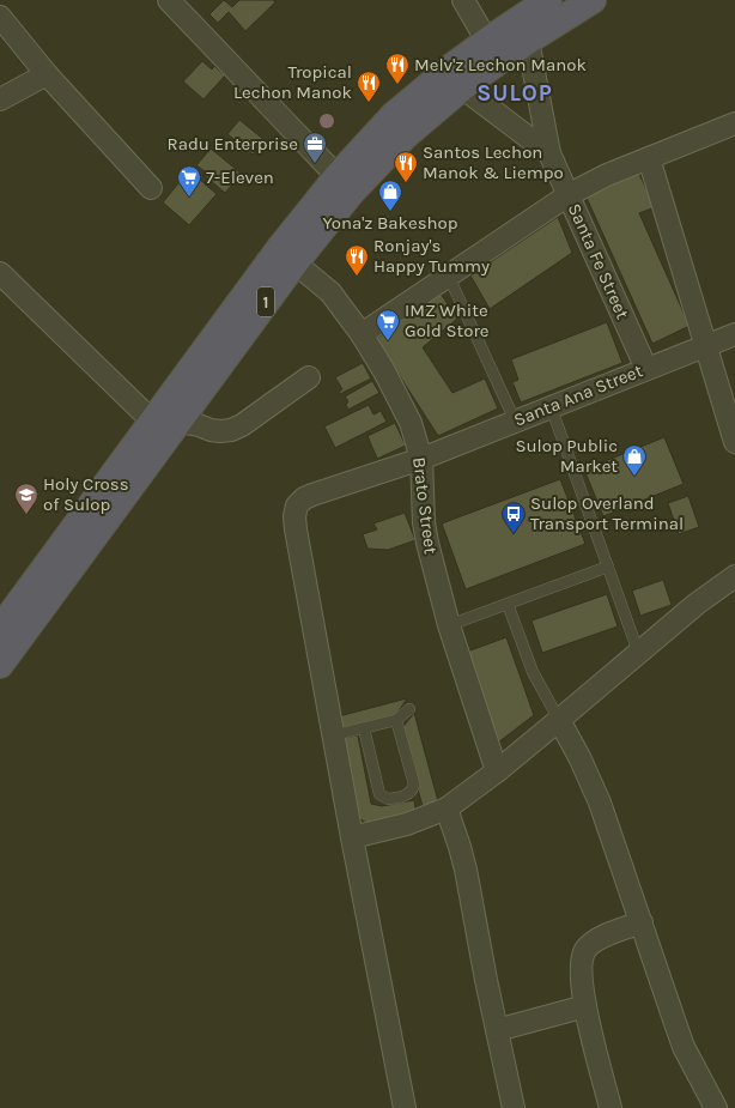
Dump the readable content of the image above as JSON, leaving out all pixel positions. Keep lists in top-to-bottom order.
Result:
{
  "streets": {
    "highway": ["1"],
    "street": ["Santa Fe Street", "Santa Ana Street", "Brato Street"]
  },
  "crossings": [
    ["Santa Fe Street", "1"],
    ["Santa Fe Street", "Santa Ana Street"],
    ["1", "Brato Street"],
    ["Santa Ana Street", "Brato Street"]
  ],
  "districts": ["SULOP"],
  "places": {
    "restaurant": [
      "Melv'z Lechon Manok",
      "Tropical Lechon Manok",
      "Santos Lechon Manok & Liempo",
      "Ronjay's Happy Tummy"
    ],
    "office": ["Radu Enterprise"],
    "supermarket": ["7-Eleven", "IMZ White Gold Store"],
    "shop": ["Yona'z Bakeshop", "Sulop Public Market"],
    "school or university": ["Holy Cross of Sulop"],
    "bus stop": ["Sulop Overland Transport Terminal"]
  }
}
